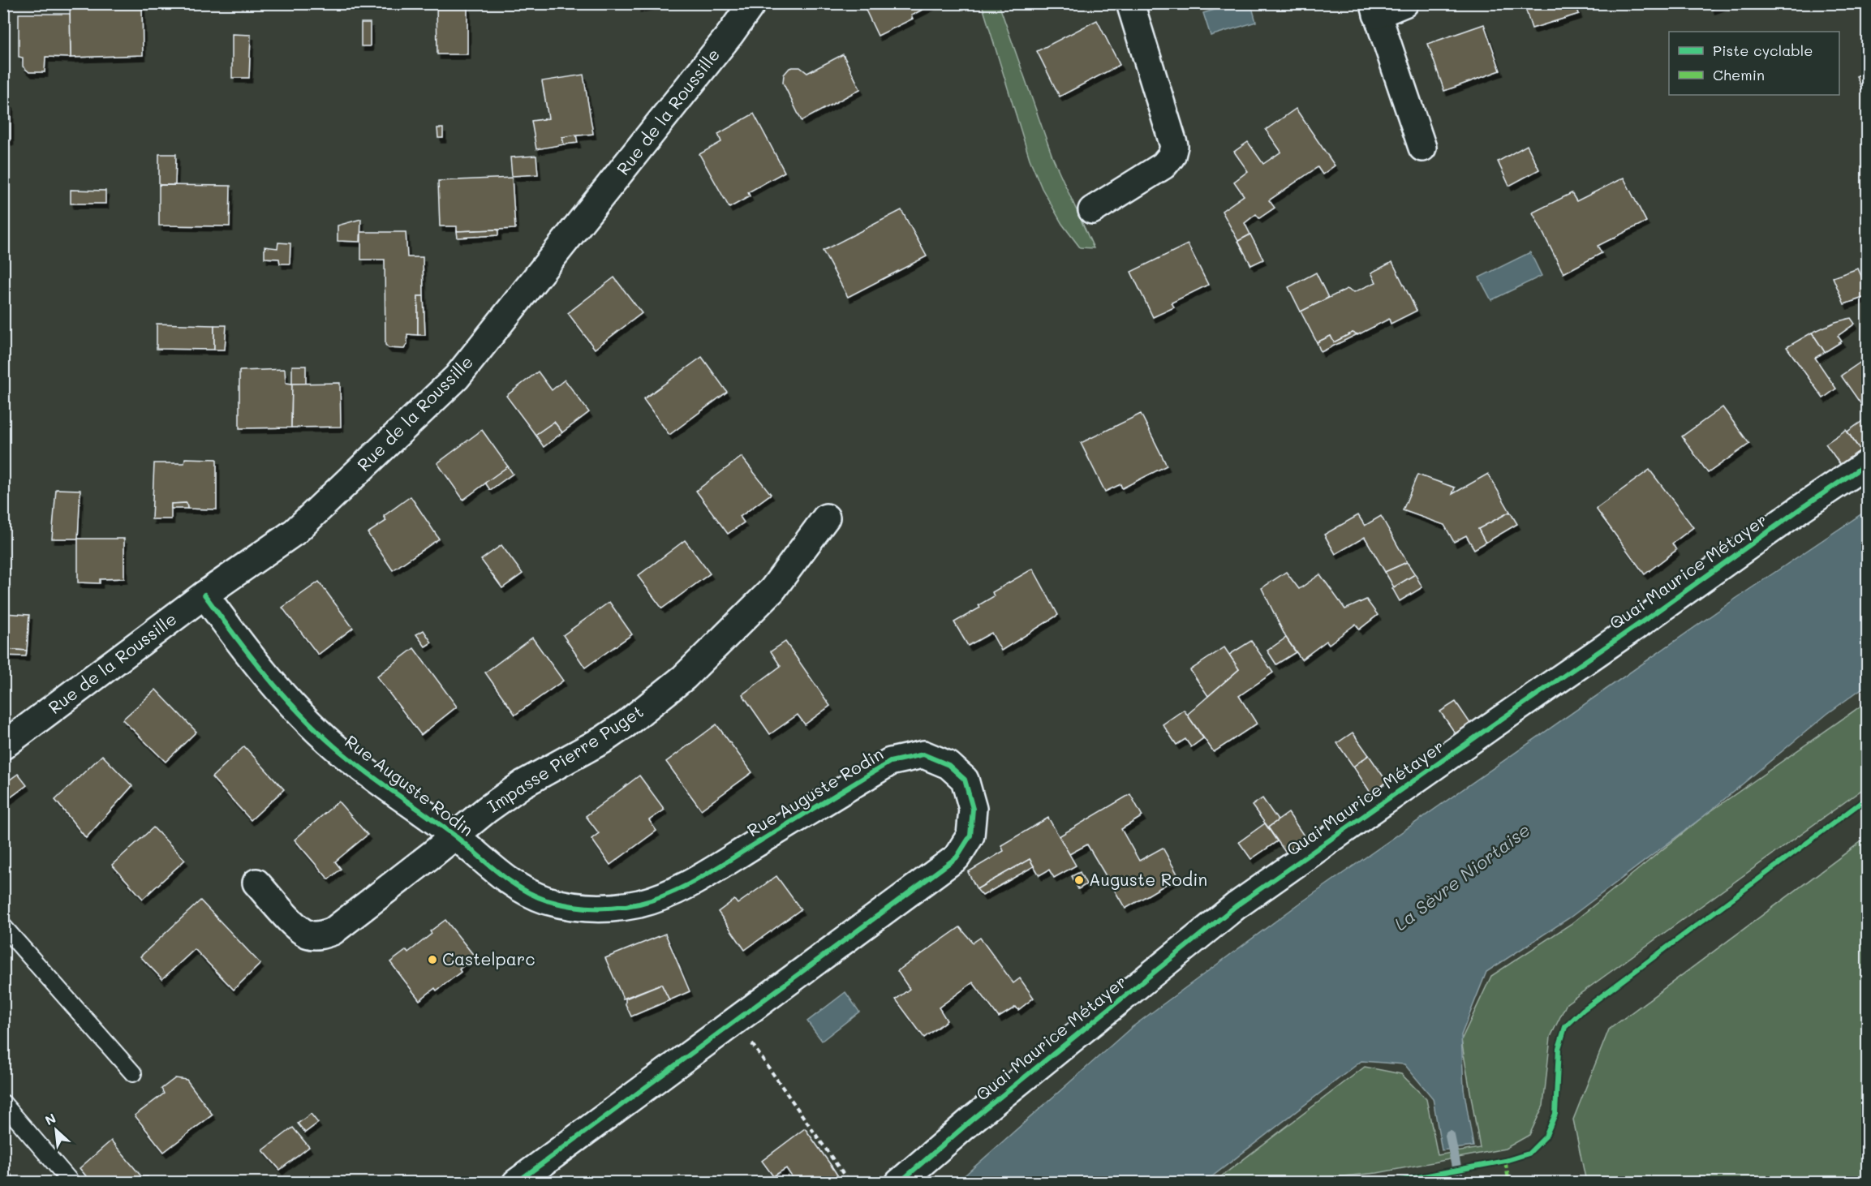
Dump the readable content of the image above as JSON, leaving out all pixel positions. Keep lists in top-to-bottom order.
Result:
{
  "streets": {
    "street": [
      "Rue de la Roussille",
      "Quai Maurice Métayer",
      "Impasse Pierre Puget",
      "Rue Auguste Rodin"
    ]
  },
  "crossings": [
    ["Rue de la Roussille", "Rue Auguste Rodin"],
    ["Impasse Pierre Puget", "Rue Auguste Rodin"]
  ],
  "water": ["La Sèvre Niortaise"],
  "places": ["Auguste Rodin", "Castelparc"],
  "legend": ["Piste cyclable", "Chemin"],
  "north": "top left"
}
